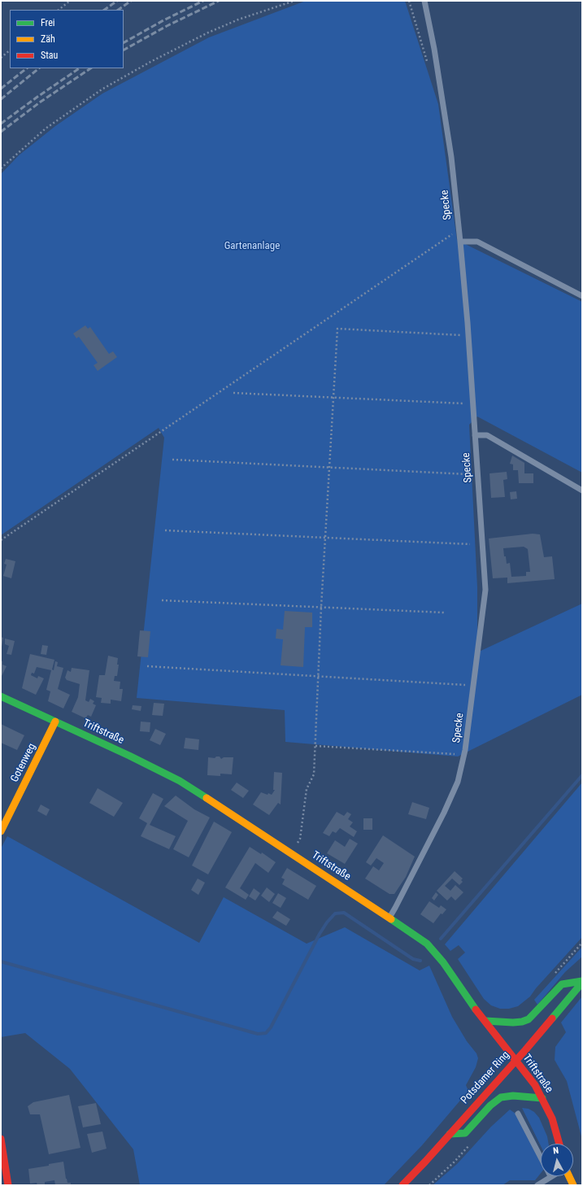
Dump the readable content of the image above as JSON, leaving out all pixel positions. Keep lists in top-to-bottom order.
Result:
{
  "streets": {
    "main road": ["Triftstraße", "Gotenweg", "Potsdamer Ring"],
    "lane": ["Specke"]
  },
  "crossings": [
    ["Specke", "Triftstraße"],
    ["Triftstraße", "Gotenweg"],
    ["Triftstraße", "Potsdamer Ring"]
  ],
  "parks": ["Gartenanlage"],
  "legend": ["Frei", "Zäh", "Stau"],
  "north": "top"
}
